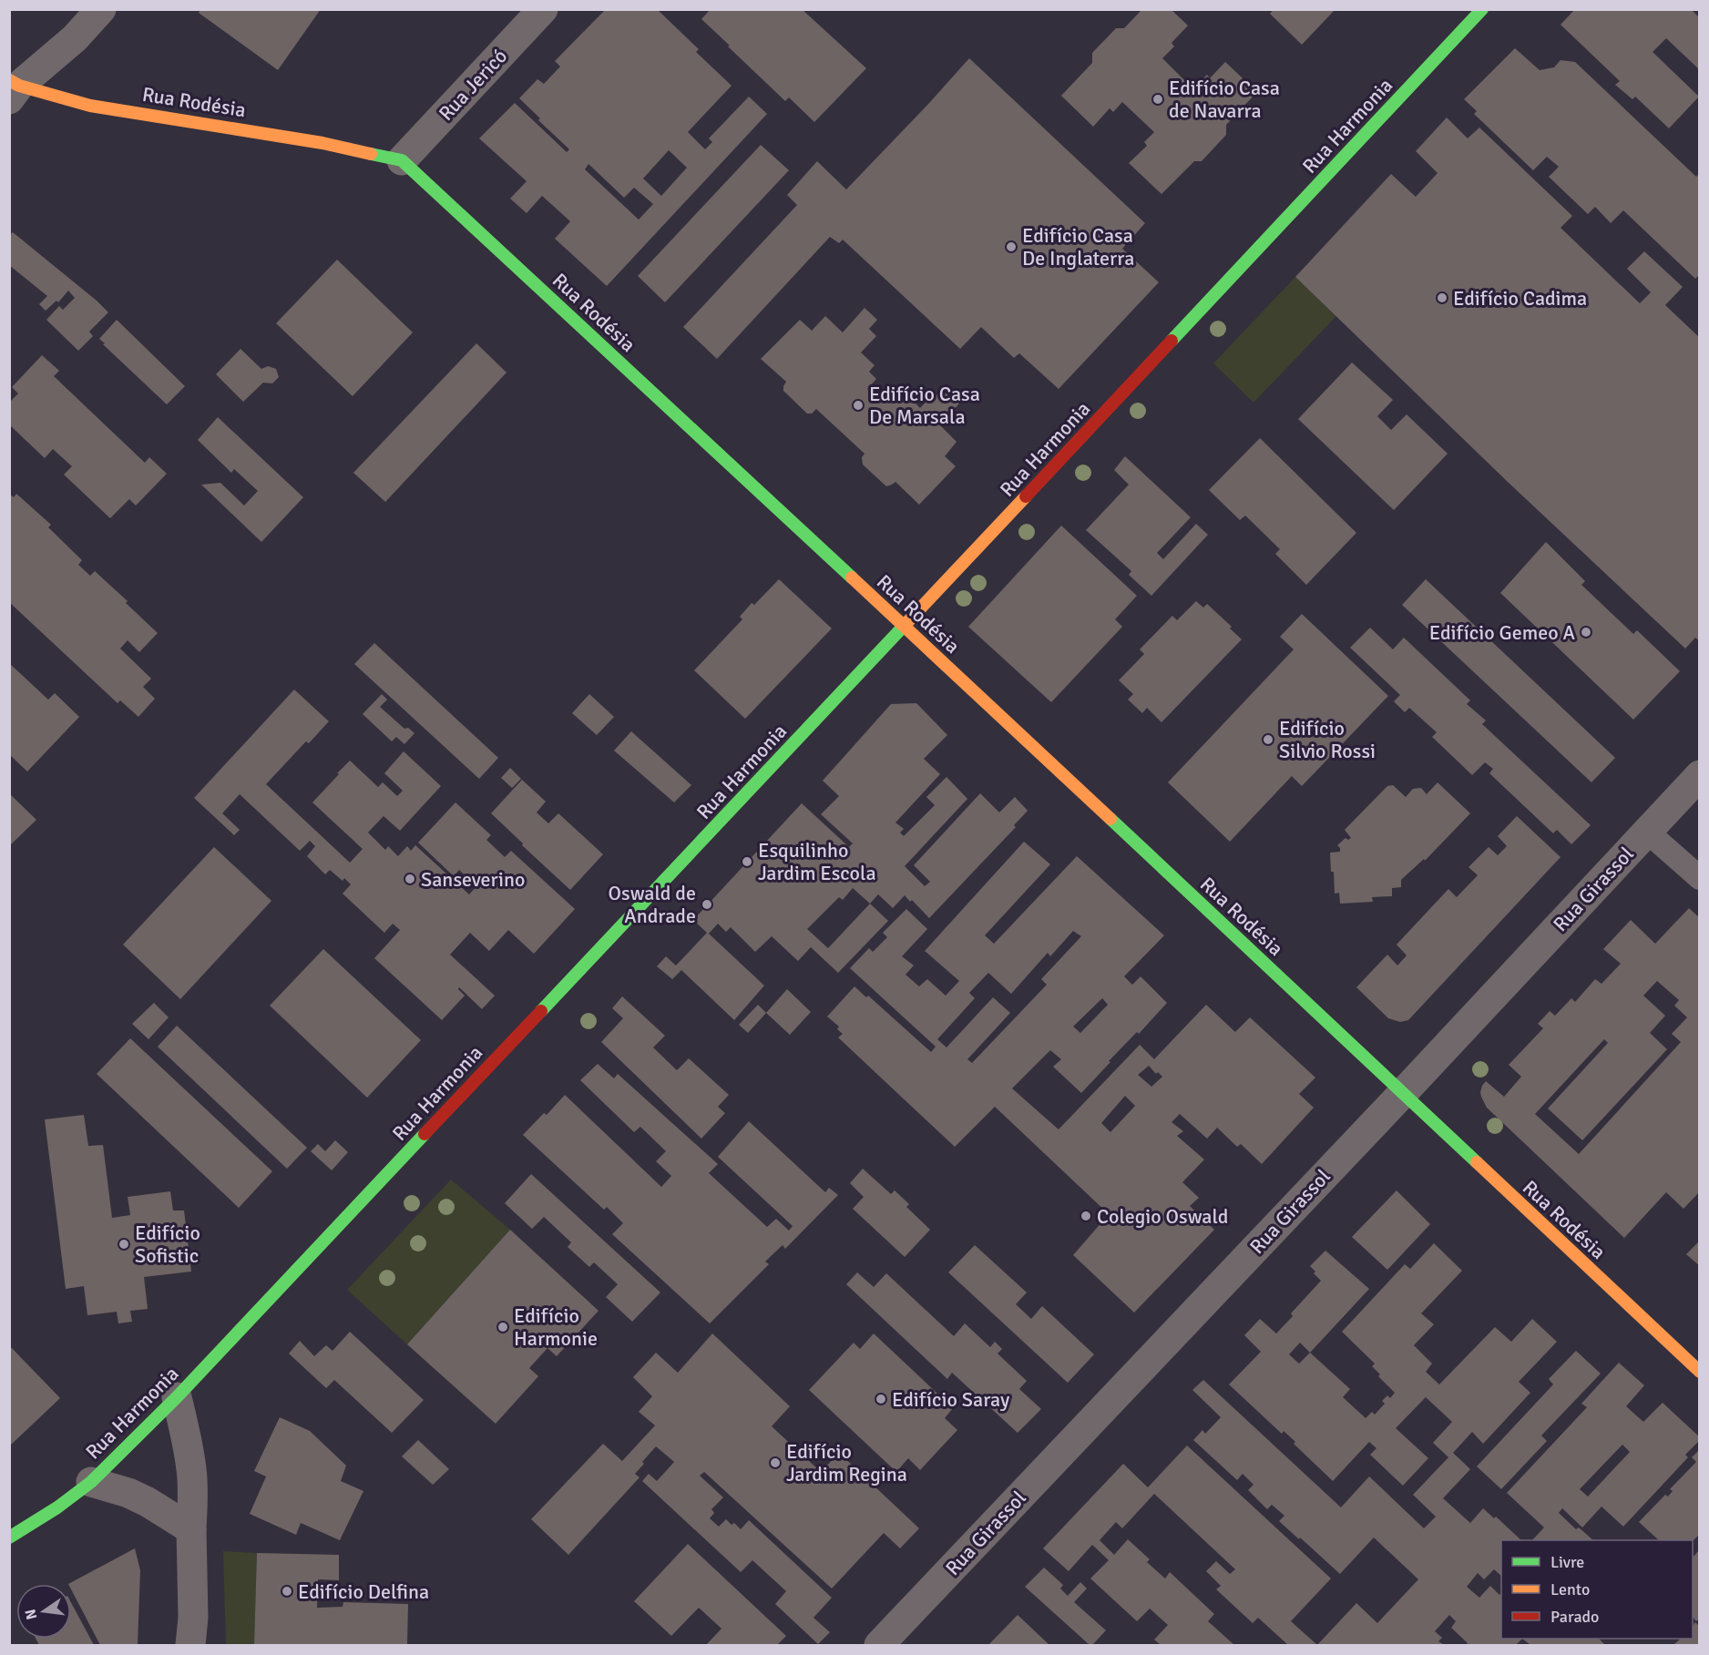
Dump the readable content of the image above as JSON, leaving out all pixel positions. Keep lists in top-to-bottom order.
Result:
{
  "streets": {
    "street": [
      "Rua Jericó",
      "Rua Rodésia",
      "Rua Harmonia",
      "Rua Girassol"
    ]
  },
  "crossings": [
    ["Rua Jericó", "Rua Rodésia"],
    ["Rua Rodésia", "Rua Harmonia"],
    ["Rua Rodésia", "Rua Girassol"]
  ],
  "places": [
    "Edifício Casa de Navarra",
    "Edifício Casa De Inglaterra",
    "Edifício Cadima",
    "Edifício Casa De Marsala",
    "Edifício Gemeo A",
    "Edifício Silvio Rossi",
    "Esquilinho Jardim Escola",
    "Sanseverino",
    "Oswald de Andrade",
    "Colegio Oswald",
    "Edifício Sofistic",
    "Edifício Harmonie",
    "Edifício Saray",
    "Edifício Jardim Regina",
    "Edifício Delfina"
  ],
  "legend": ["Livre", "Lento", "Parado"],
  "north": "left"
}
